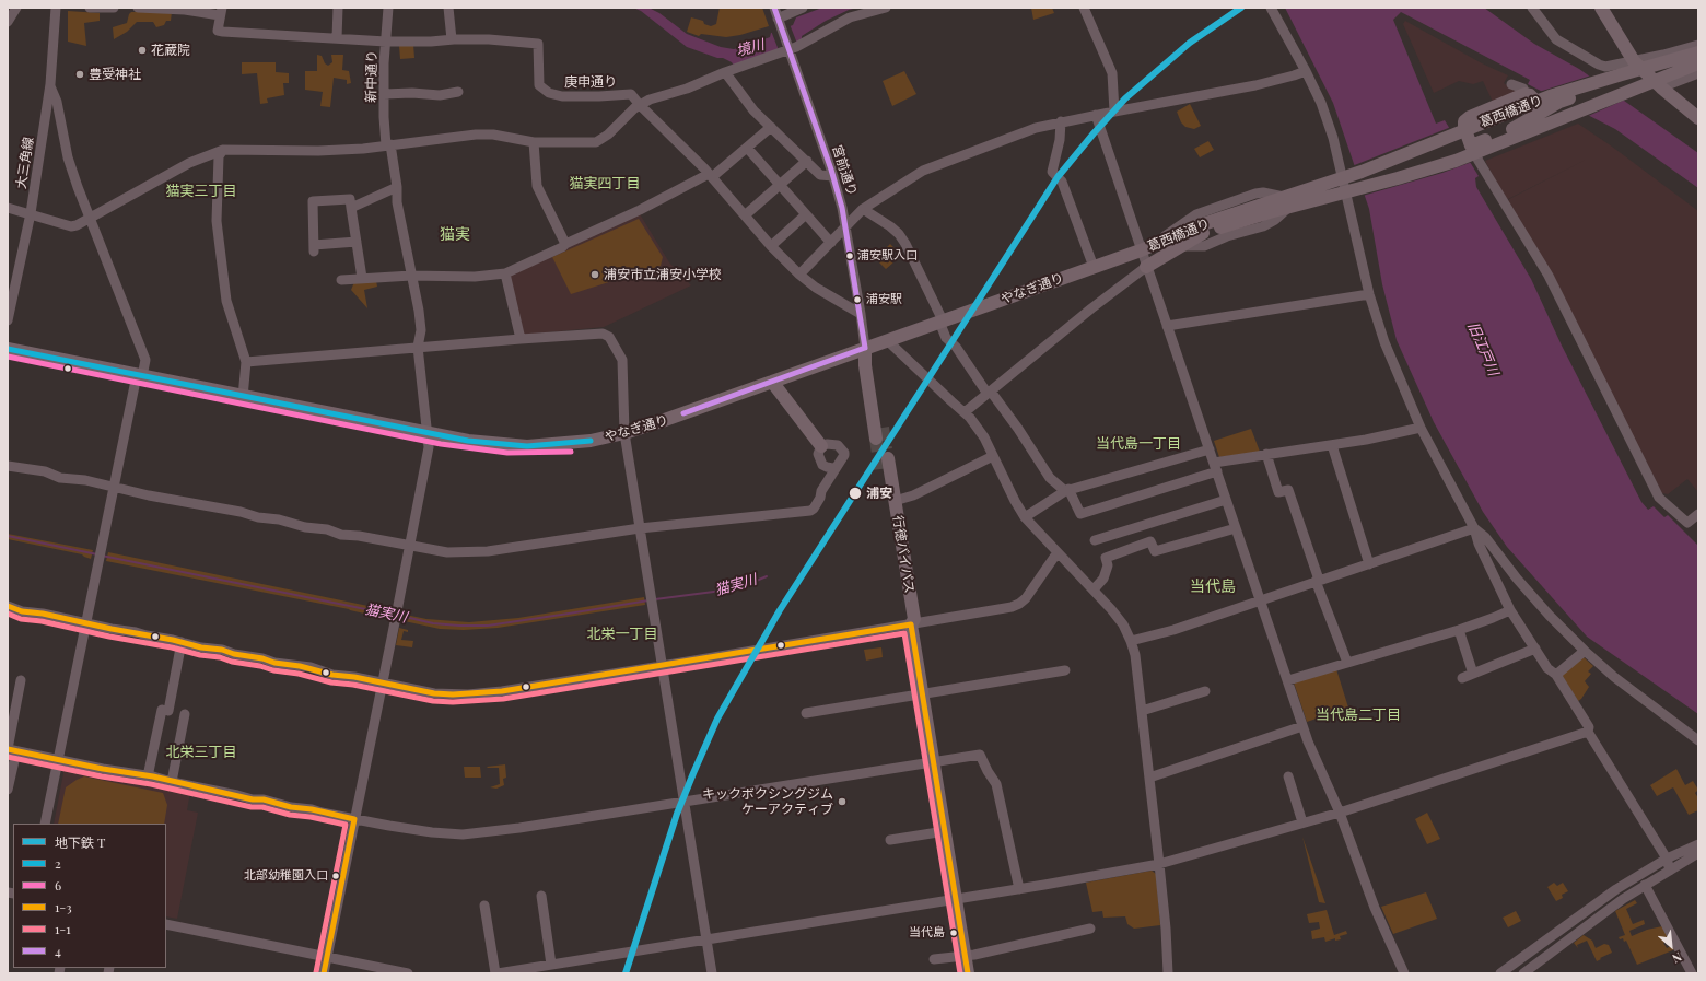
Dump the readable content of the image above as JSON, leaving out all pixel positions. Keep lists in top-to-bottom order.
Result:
{
  "streets": {
    "main road": ["葛西橋通り", "やなぎ通り", "行徳バイパス"],
    "street": [
      "新中通り",
      "庚申通り",
      "大三角線",
      "宮前通り"
    ]
  },
  "crossings": [
    ["新中通り", "やなぎ通り"],
    ["葛西橋通り", "やなぎ通り"],
    ["宮前通り", "やなぎ通り"]
  ],
  "districts": [
    "猫実四丁目",
    "猫実三丁目",
    "猫実",
    "当代島一丁目",
    "当代島",
    "北栄一丁目",
    "当代島二丁目",
    "北栄三丁目"
  ],
  "water": ["境川", "旧江戸川", "猫実川"],
  "places": [
    "花蔵院",
    "豊受神社",
    "浦安駅入口",
    "浦安市立浦安小学校",
    "浦安駅",
    "浦安",
    "キックボクシングジム ケーアクティブ",
    "北部幼稚園入口",
    "当代島"
  ],
  "lines": [
    "metro line T",
    "transit line 4",
    "transit line 2",
    "transit line 6",
    "transit line 1-3",
    "transit line 1-1"
  ],
  "legend": [
    "地下鉄 T",
    "2",
    "6",
    "1-3",
    "1-1",
    "4"
  ],
  "north": "bottom right"
}
